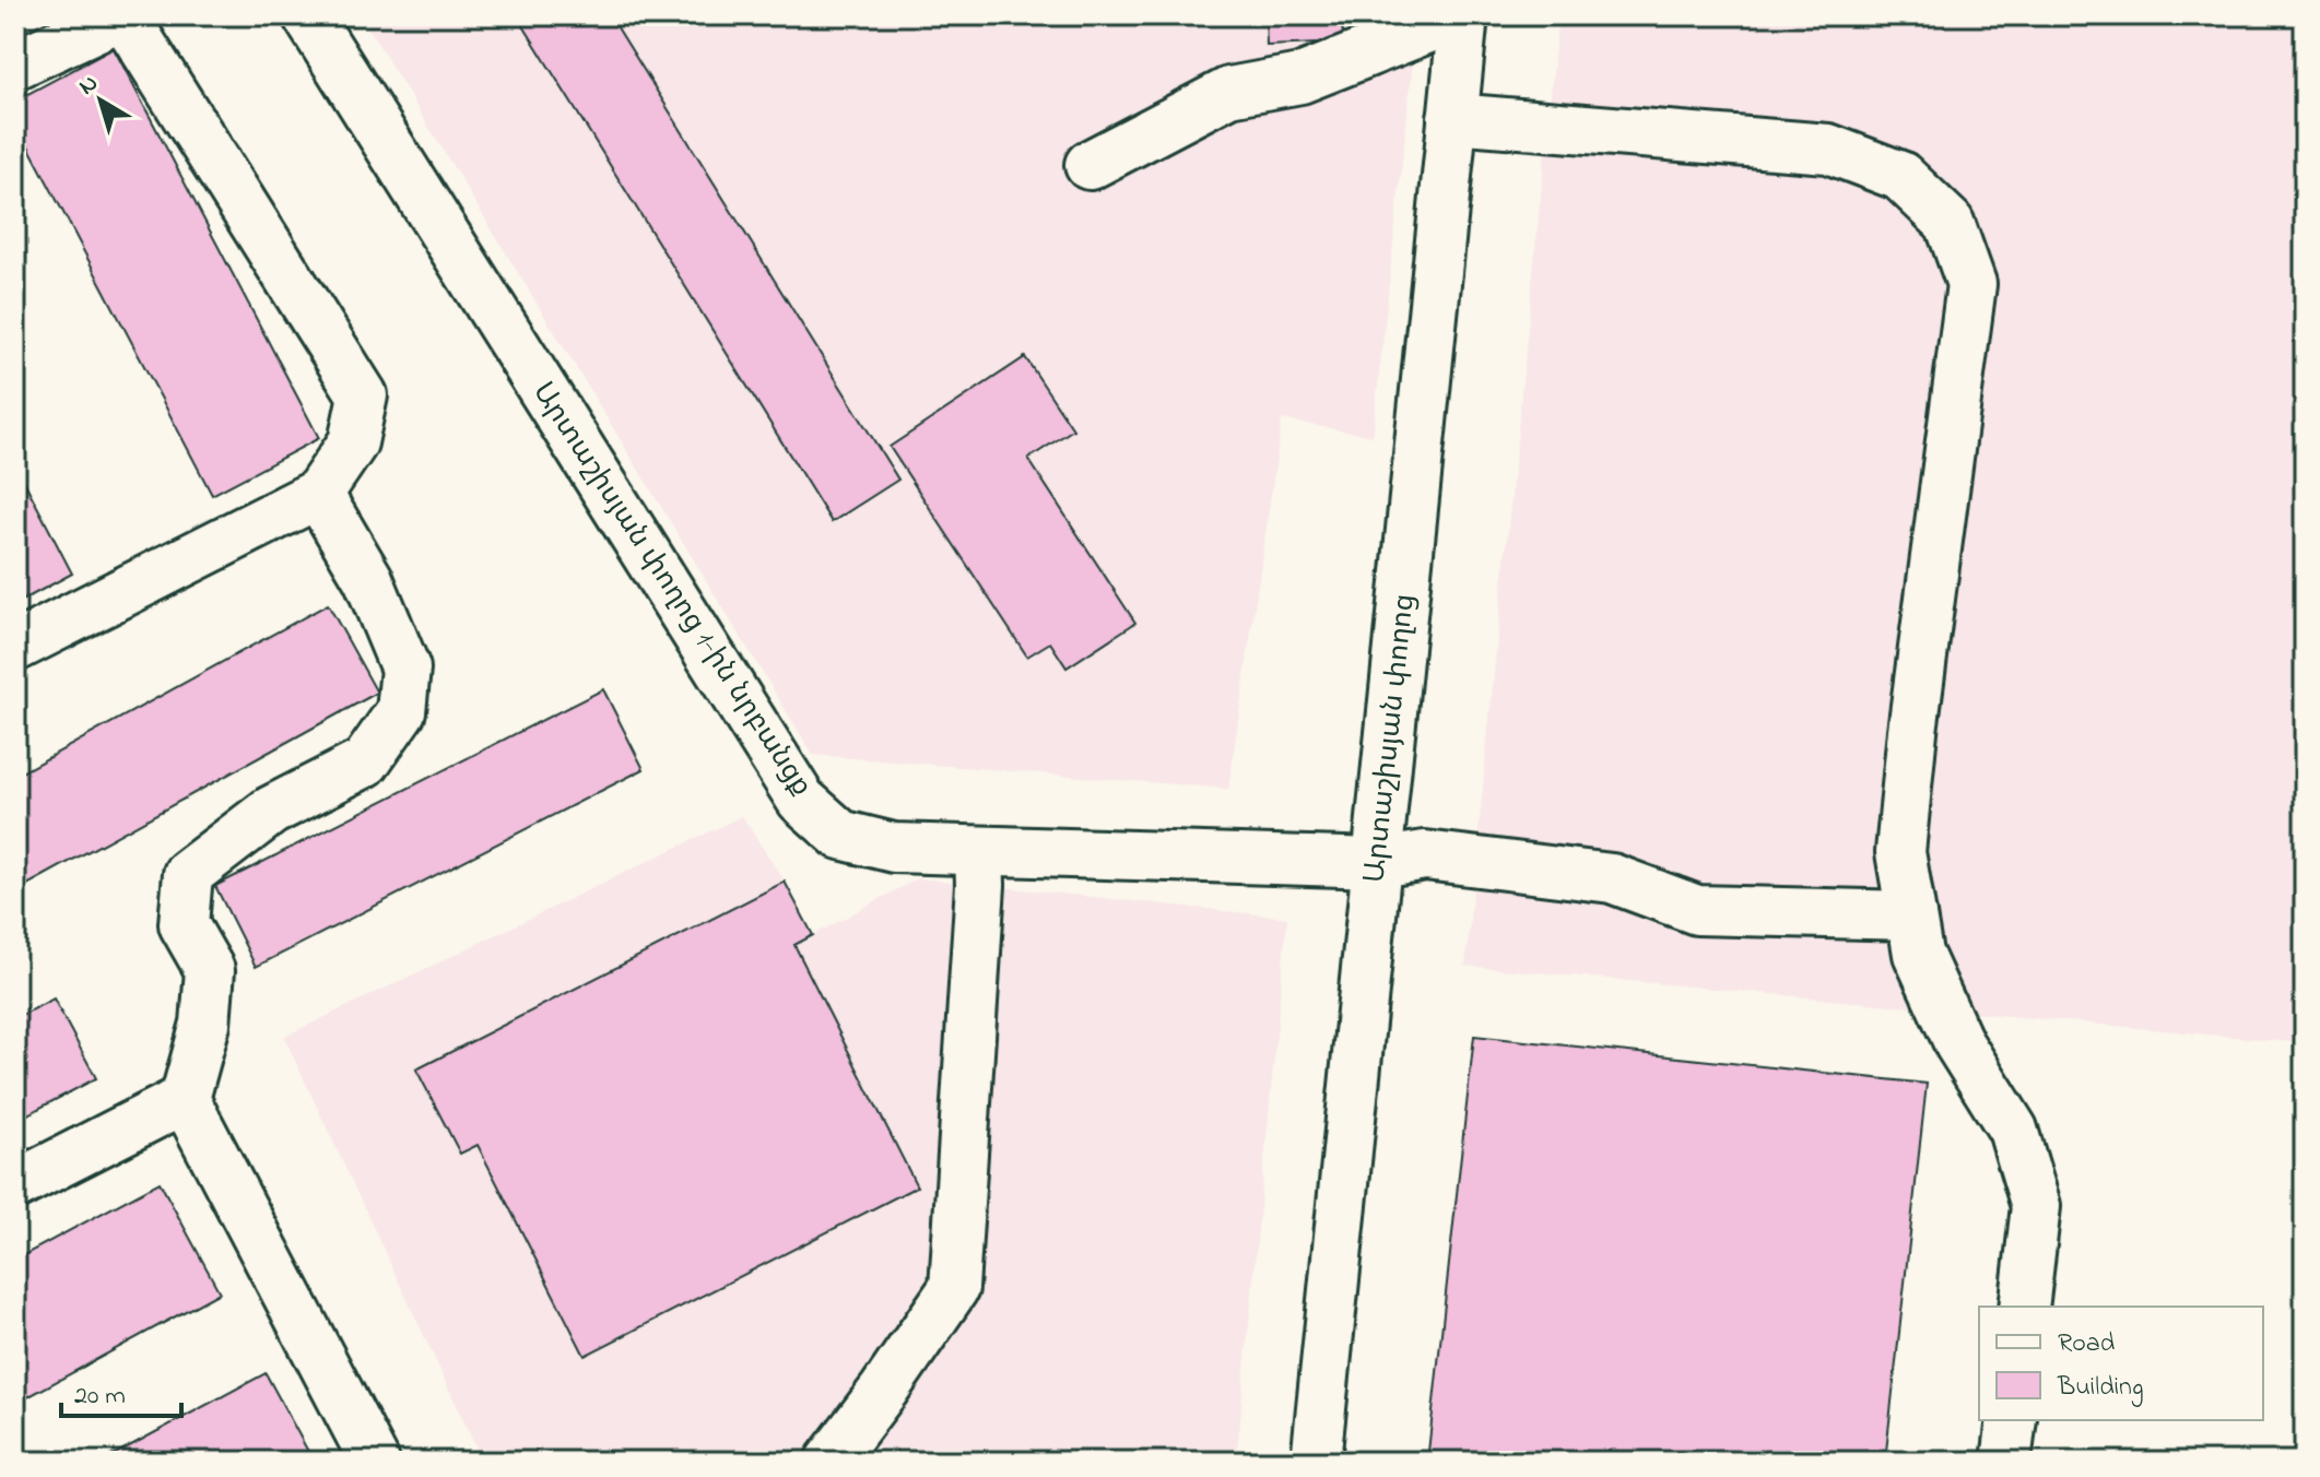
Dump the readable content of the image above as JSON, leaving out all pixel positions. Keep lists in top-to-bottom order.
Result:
{
  "streets": {
    "street": ["Արտաշիսյան փողոց 1-ին նրբանցք", "Արտաշիսյան փողոց"]
  },
  "crossings": [
    ["Արտաշիսյան փողոց 1-ին նրբանցք", "Արտաշիսյան փողոց"]
  ],
  "legend": ["Road", "Building"],
  "scale_bar": "20 m",
  "north": "top left"
}
